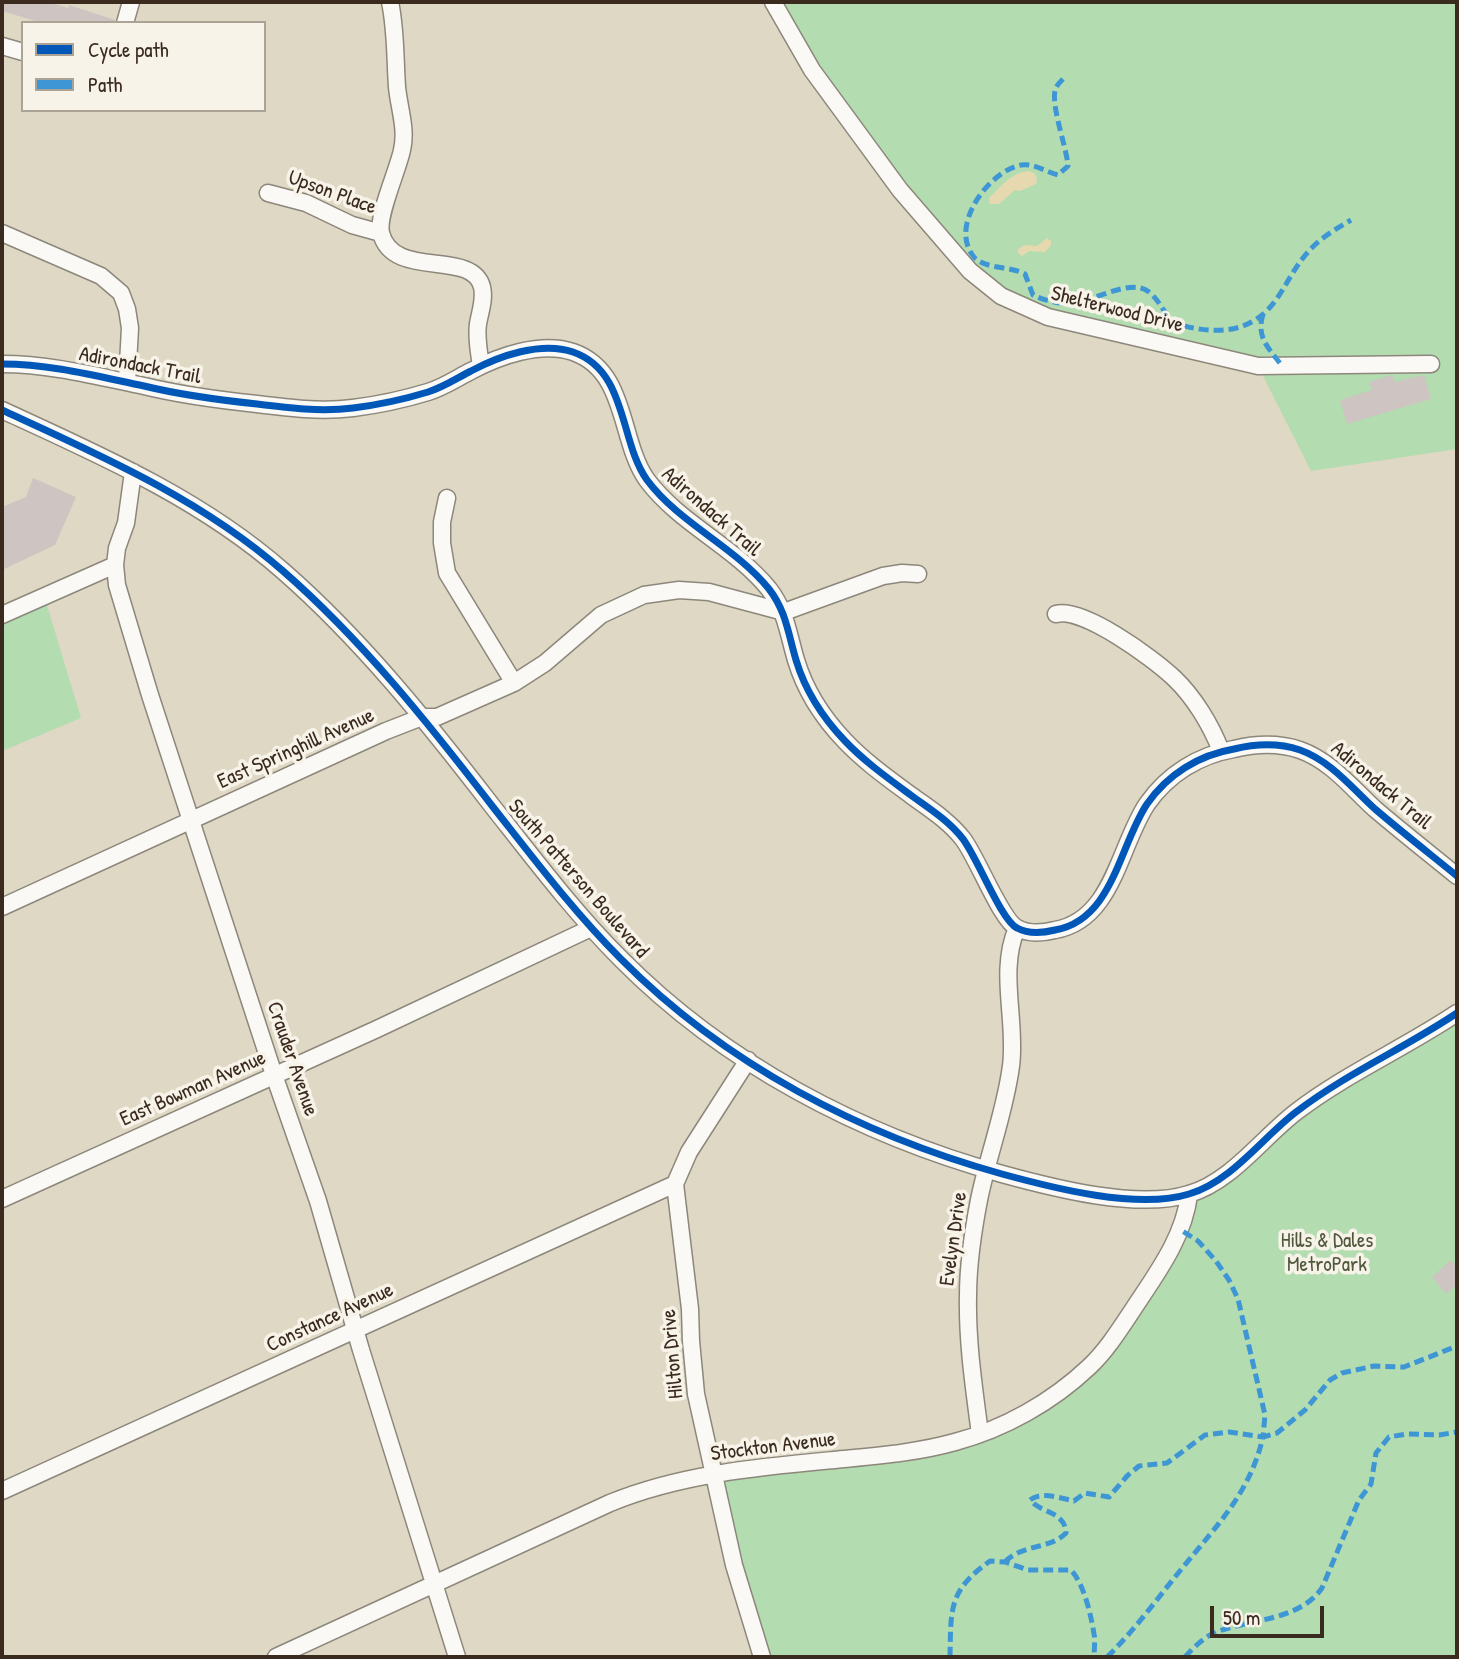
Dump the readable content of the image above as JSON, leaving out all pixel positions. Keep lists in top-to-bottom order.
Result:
{
  "streets": {
    "street": [
      "Upson Place",
      "Shelterwood Drive",
      "Adirondack Trail",
      "East Springhill Avenue",
      "South Patterson Boulevard",
      "Crauder Avenue",
      "East Bowman Avenue",
      "Evelyn Drive",
      "Constance Avenue",
      "Hilton Drive",
      "Stockton Avenue"
    ]
  },
  "crossings": [
    ["Adirondack Trail", "East Springhill Avenue"],
    ["Adirondack Trail", "Evelyn Drive"],
    ["East Springhill Avenue", "South Patterson Boulevard"],
    ["East Springhill Avenue", "Crauder Avenue"],
    ["South Patterson Boulevard", "Crauder Avenue"],
    ["South Patterson Boulevard", "East Bowman Avenue"],
    ["South Patterson Boulevard", "Evelyn Drive"],
    ["South Patterson Boulevard", "Stockton Avenue"],
    ["Crauder Avenue", "East Bowman Avenue"],
    ["Crauder Avenue", "Constance Avenue"],
    ["Crauder Avenue", "Stockton Avenue"],
    ["Evelyn Drive", "Stockton Avenue"],
    ["Constance Avenue", "Hilton Drive"],
    ["Hilton Drive", "Stockton Avenue"]
  ],
  "parks": ["Hills & Dales MetroPark"],
  "legend": ["Cycle path", "Path"],
  "scale_bar": "50 m"
}
